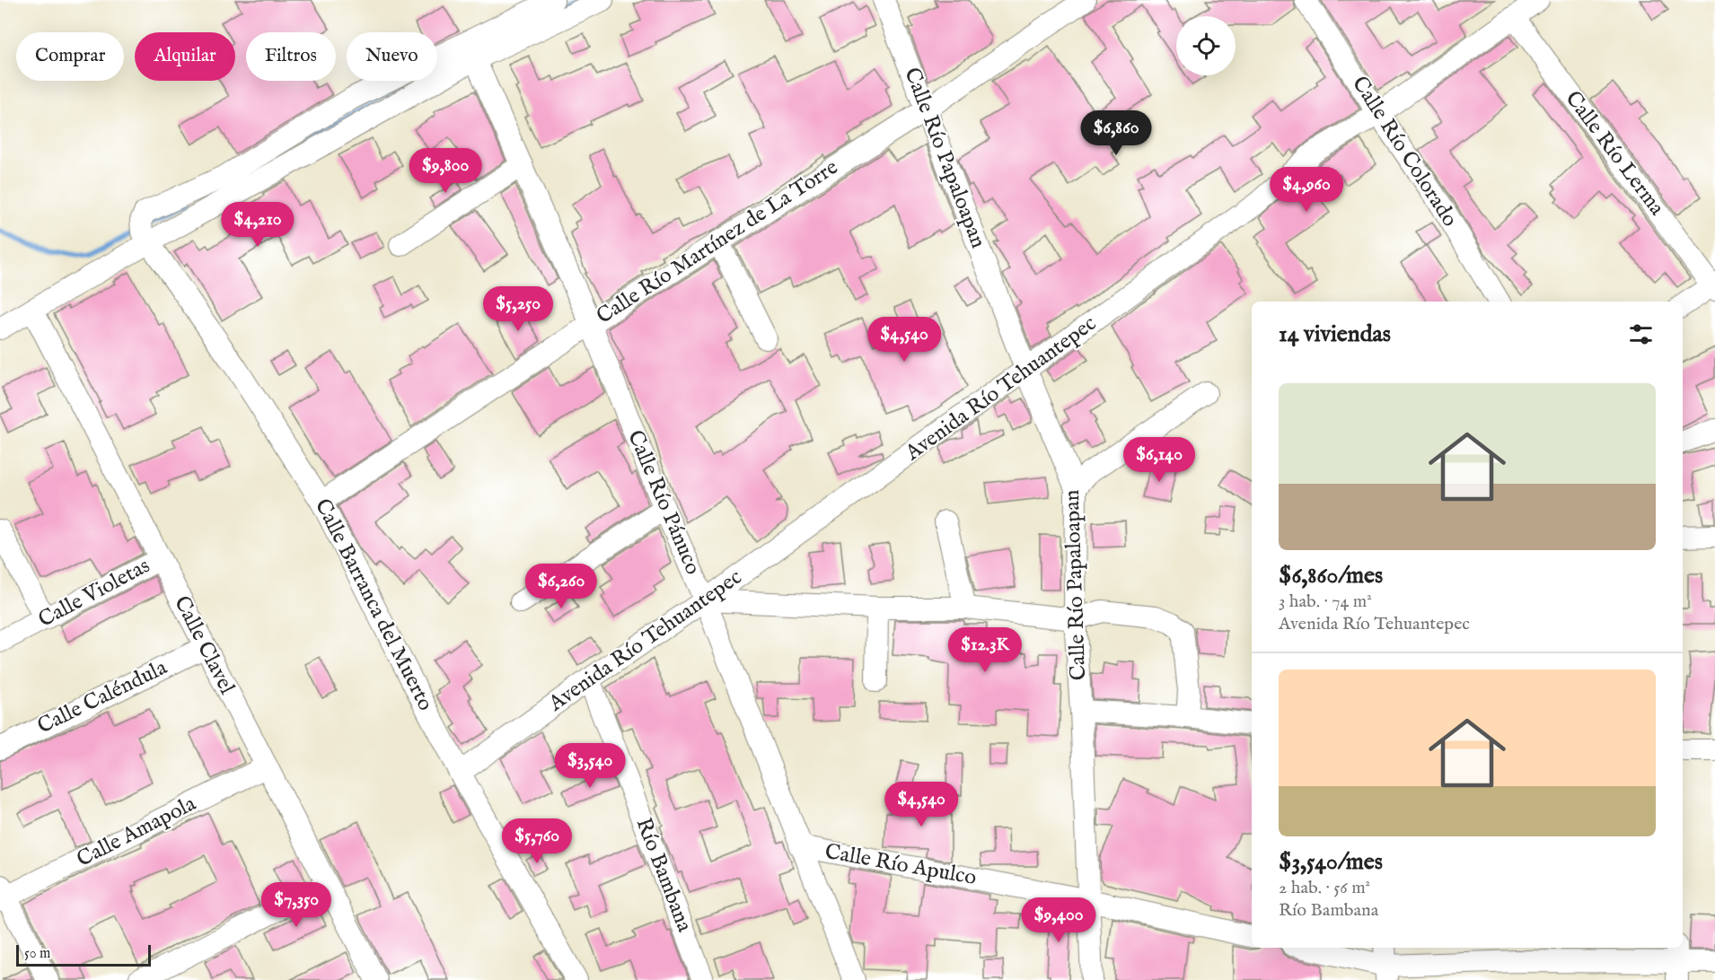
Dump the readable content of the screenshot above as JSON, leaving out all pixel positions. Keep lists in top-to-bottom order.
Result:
{
  "streets": {
    "street": [
      "Calle Río Colorado",
      "Calle Río Lerma",
      "Calle Río Papaloapan",
      "Calle Río Martínez de La Torre",
      "Avenida Río Tehuantepec",
      "Calle Río Pánuco",
      "Calle Violetas",
      "Calle Barranca del Muerto",
      "Calle Clavel",
      "Calle Caléndula",
      "Calle Amapola",
      "Calle Río Apulco",
      "Río Bambana"
    ]
  },
  "crossings": [
    ["Calle Río Colorado", "Avenida Río Tehuantepec"],
    ["Calle Río Lerma", "Avenida Río Tehuantepec"],
    ["Calle Río Papaloapan", "Calle Río Martínez de La Torre"],
    ["Calle Río Papaloapan", "Avenida Río Tehuantepec"],
    ["Calle Río Papaloapan", "Calle Río Apulco"],
    ["Calle Río Martínez de La Torre", "Calle Río Pánuco"],
    ["Calle Río Martínez de La Torre", "Calle Barranca del Muerto"],
    ["Avenida Río Tehuantepec", "Calle Río Pánuco"],
    ["Avenida Río Tehuantepec", "Calle Barranca del Muerto"],
    ["Avenida Río Tehuantepec", "Río Bambana"],
    ["Calle Río Pánuco", "Calle Río Apulco"],
    ["Calle Violetas", "Calle Clavel"],
    ["Calle Clavel", "Calle Caléndula"],
    ["Calle Clavel", "Calle Amapola"]
  ],
  "scale_bar": "50 m",
  "page": {
    "chip": [
      "Comprar",
      "Alquilar",
      "Filtros",
      "Nuevo"
    ],
    "price": [
      "$6,860",
      "$9,800",
      "$4,960",
      "$4,210",
      "$5,250",
      "$4,540",
      "$6,140",
      "$6,260",
      "$12.3K",
      "$3,540",
      "$4,540",
      "$5,760",
      "$7,350",
      "$9,400"
    ],
    "heading": "14 viviendas",
    "list": [
      {
        "name": "$6,860/mes",
        "note": "3 hab. · 74 m² · Avenida Río Tehuantepec"
      },
      {
        "name": "$3,540/mes",
        "note": "2 hab. · 56 m² · Río Bambana"
      }
    ],
    "scale": "50 m"
  }
}
